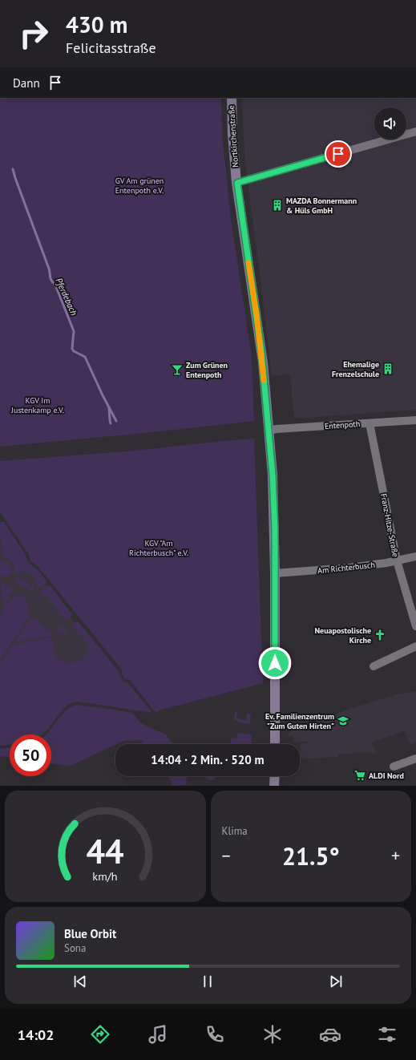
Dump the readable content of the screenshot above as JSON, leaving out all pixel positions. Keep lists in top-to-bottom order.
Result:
{
  "streets": {
    "main road": ["Nortkirchenstraße"],
    "street": ["Entenpoth", "Franz-Hitze-Straße", "Am Richterbusch"]
  },
  "crossings": [
    ["Nortkirchenstraße", "Entenpoth"],
    ["Nortkirchenstraße", "Am Richterbusch"],
    ["Entenpoth", "Franz-Hitze-Straße"],
    ["Franz-Hitze-Straße", "Am Richterbusch"]
  ],
  "water": ["Pferdebach"],
  "parks": ["GV Am grünen Entenpoth e.V.", "KGV Im Justenkamp e.V.", "KGV \"Am Richterbusch\" e.V."],
  "places": {
    "building": ["MAZDA Bonnermann & Hüls GmbH", "Ehemalige Frenzelschule"],
    "bar": ["Zum Grünen Entenpoth"],
    "church": ["Neuapostolische Kirche"],
    "school or university": ["Ev. Familienzentrum \"Zum Guten Hirten\""],
    "supermarket": ["ALDI Nord"]
  },
  "page": {
    "turn": ["430 m", "Felicitasstraße"],
    "then": "Dann",
    "limit": "50",
    "trip": "14:04 · 2 Min. · 520 m",
    "tile": "Klima",
    "heat": ["−", "21.5°", "+"],
    "song": ["Blue Orbit", "Sona"],
    "tabs": "14:02",
    "gauge": ["44", "km/h"]
  }
}
